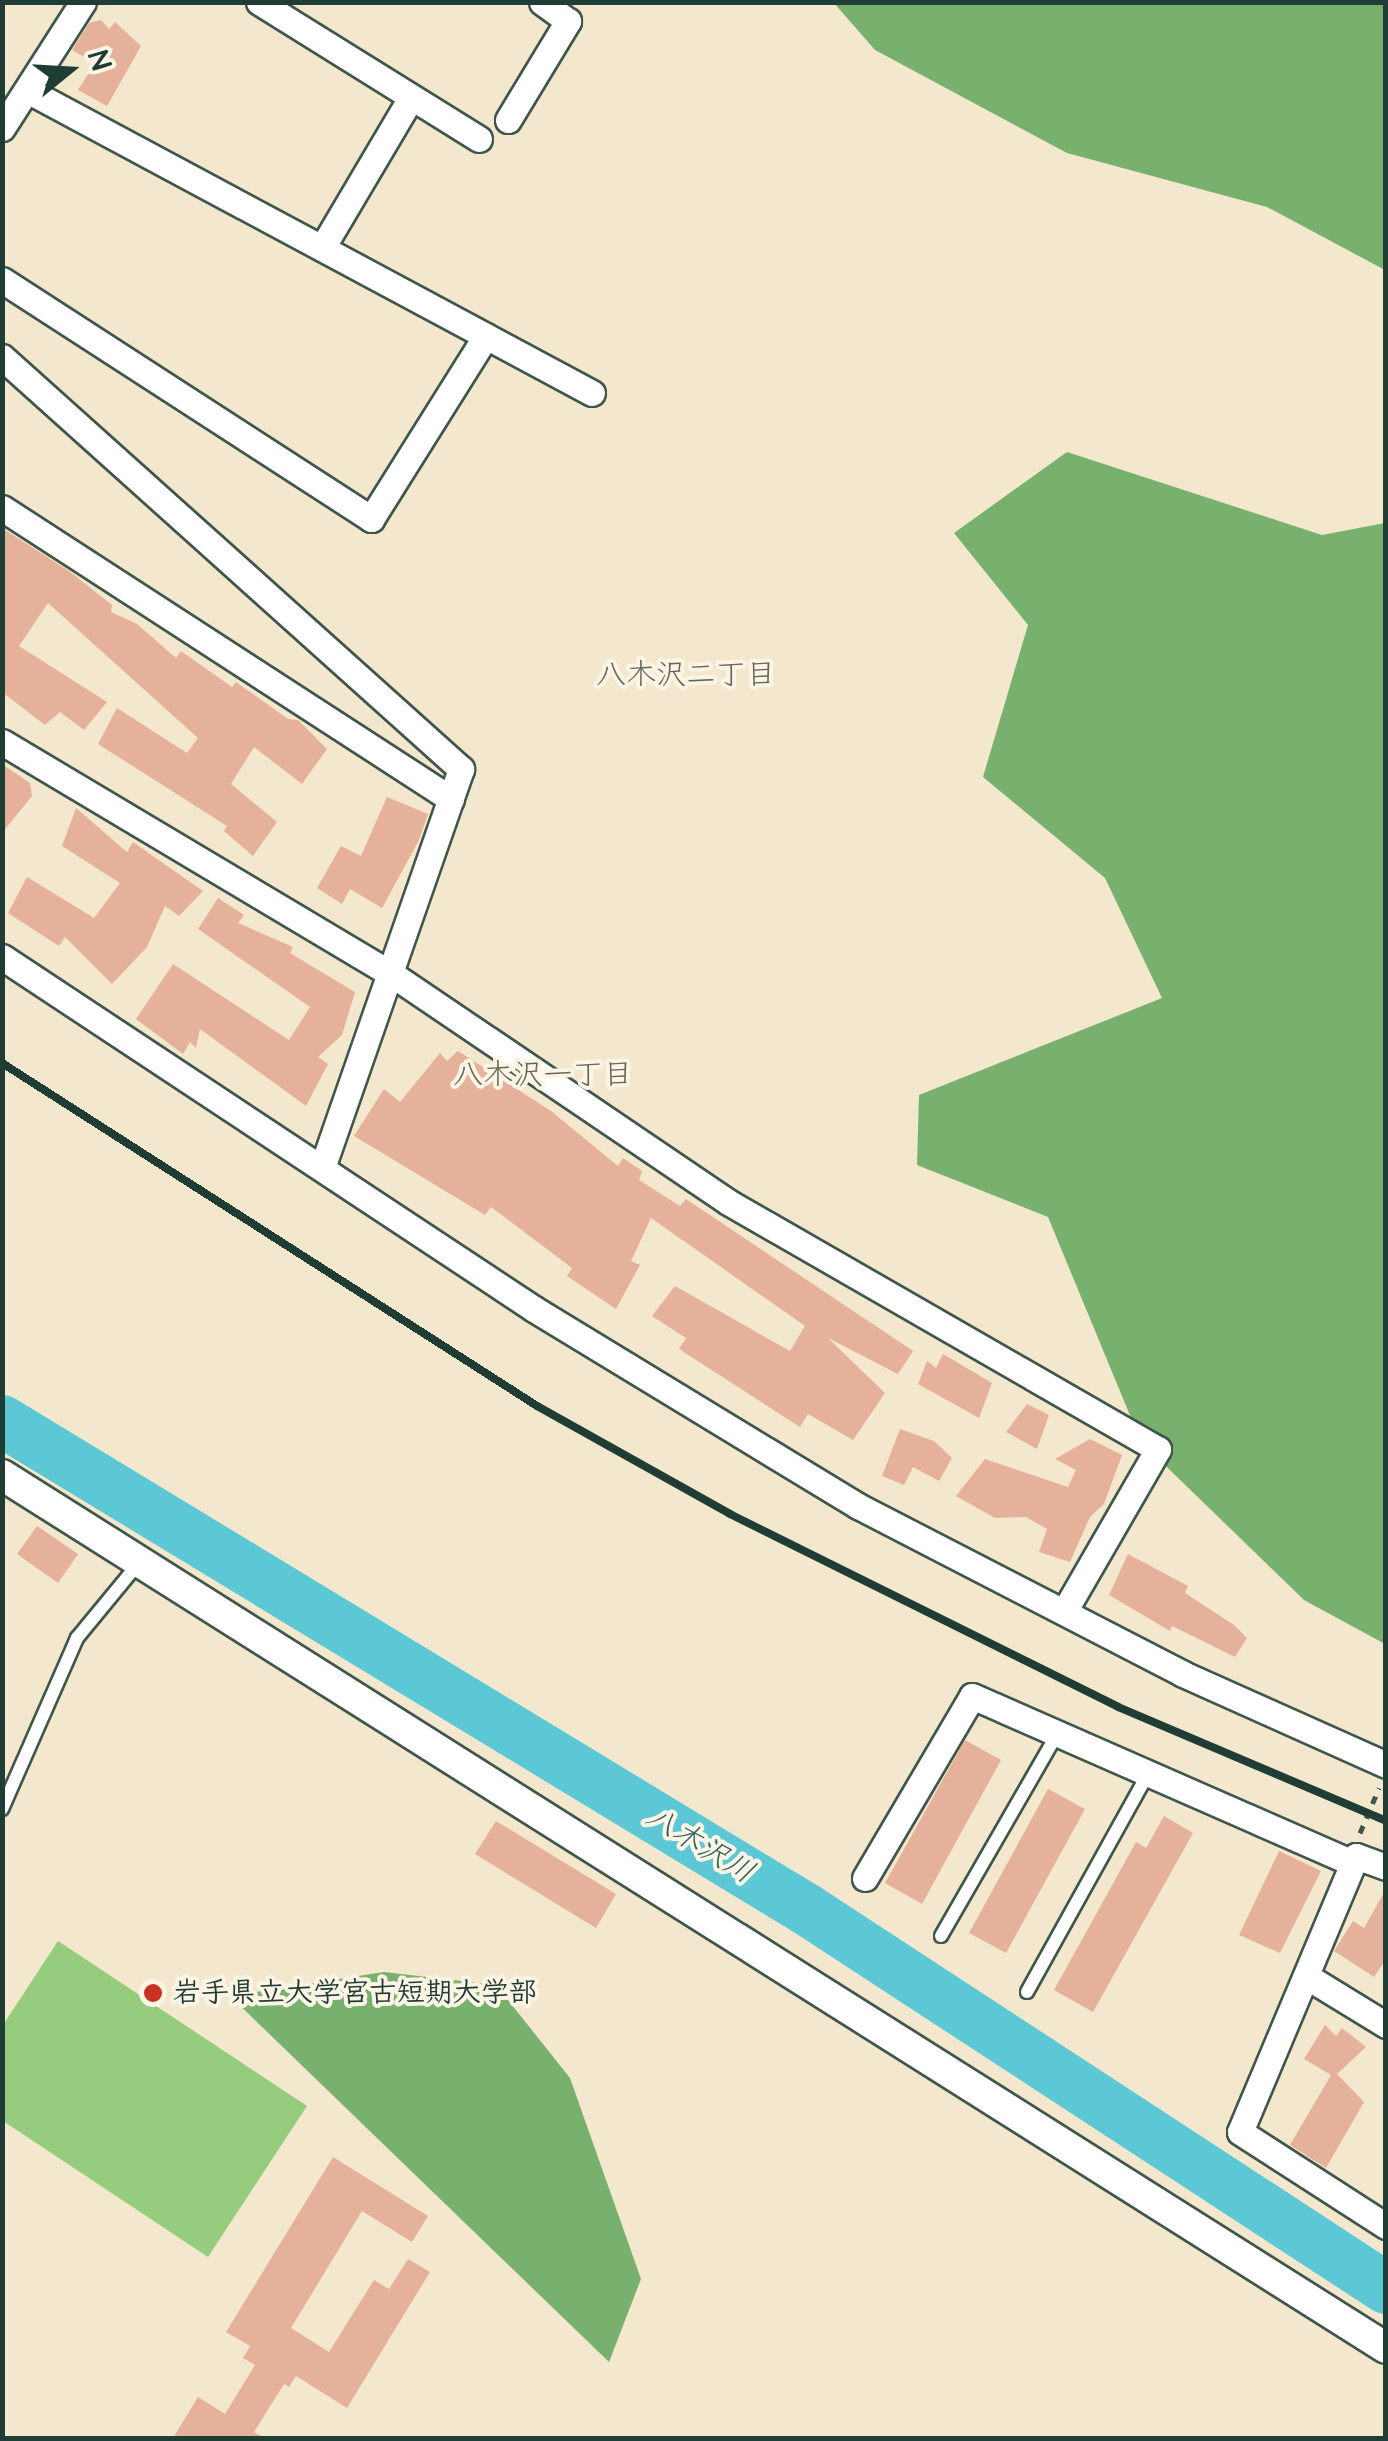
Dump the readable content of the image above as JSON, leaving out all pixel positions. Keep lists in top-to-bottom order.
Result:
{
  "districts": ["八木沢二丁目", "八木沢一丁目"],
  "water": ["八木沢川"],
  "places": ["岩手県立大学宮古短期大学部"],
  "north": "right"
}
